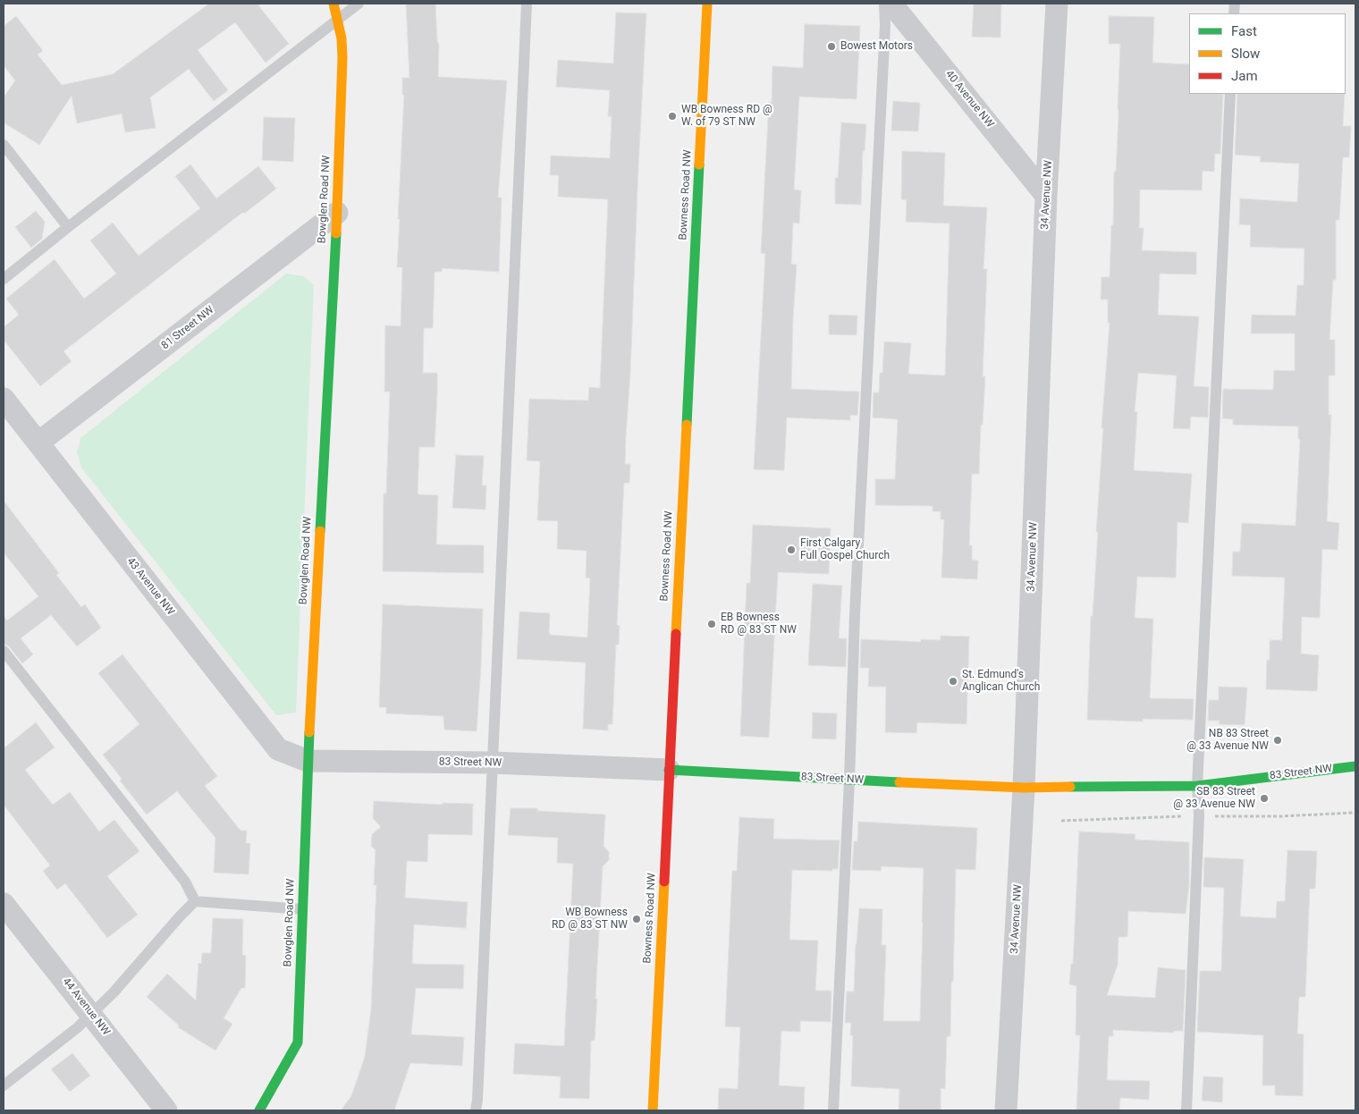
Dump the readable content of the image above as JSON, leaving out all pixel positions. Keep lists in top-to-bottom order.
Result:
{
  "streets": {
    "street": [
      "40 Avenue NW",
      "Bowness Road NW",
      "34 Avenue NW",
      "Bowglen Road NW",
      "81 Street NW",
      "43 Avenue NW",
      "83 Street NW",
      "44 Avenue NW"
    ]
  },
  "crossings": [
    ["40 Avenue NW", "34 Avenue NW"],
    ["Bowness Road NW", "83 Street NW"],
    ["34 Avenue NW", "83 Street NW"],
    ["Bowglen Road NW", "81 Street NW"],
    ["Bowglen Road NW", "43 Avenue NW"],
    ["Bowglen Road NW", "83 Street NW"],
    ["81 Street NW", "43 Avenue NW"],
    ["43 Avenue NW", "83 Street NW"]
  ],
  "places": [
    "Bowest Motors",
    "WB Bowness RD @ W. of 79 ST NW",
    "First Calgary Full Gospel Church",
    "EB Bowness RD @ 83 ST NW",
    "St. Edmund's Anglican Church",
    "NB 83 Street @ 33 Avenue NW",
    "SB 83 Street @ 33 Avenue NW",
    "WB Bowness RD @ 83 ST NW"
  ],
  "legend": ["Fast", "Slow", "Jam"]
}
